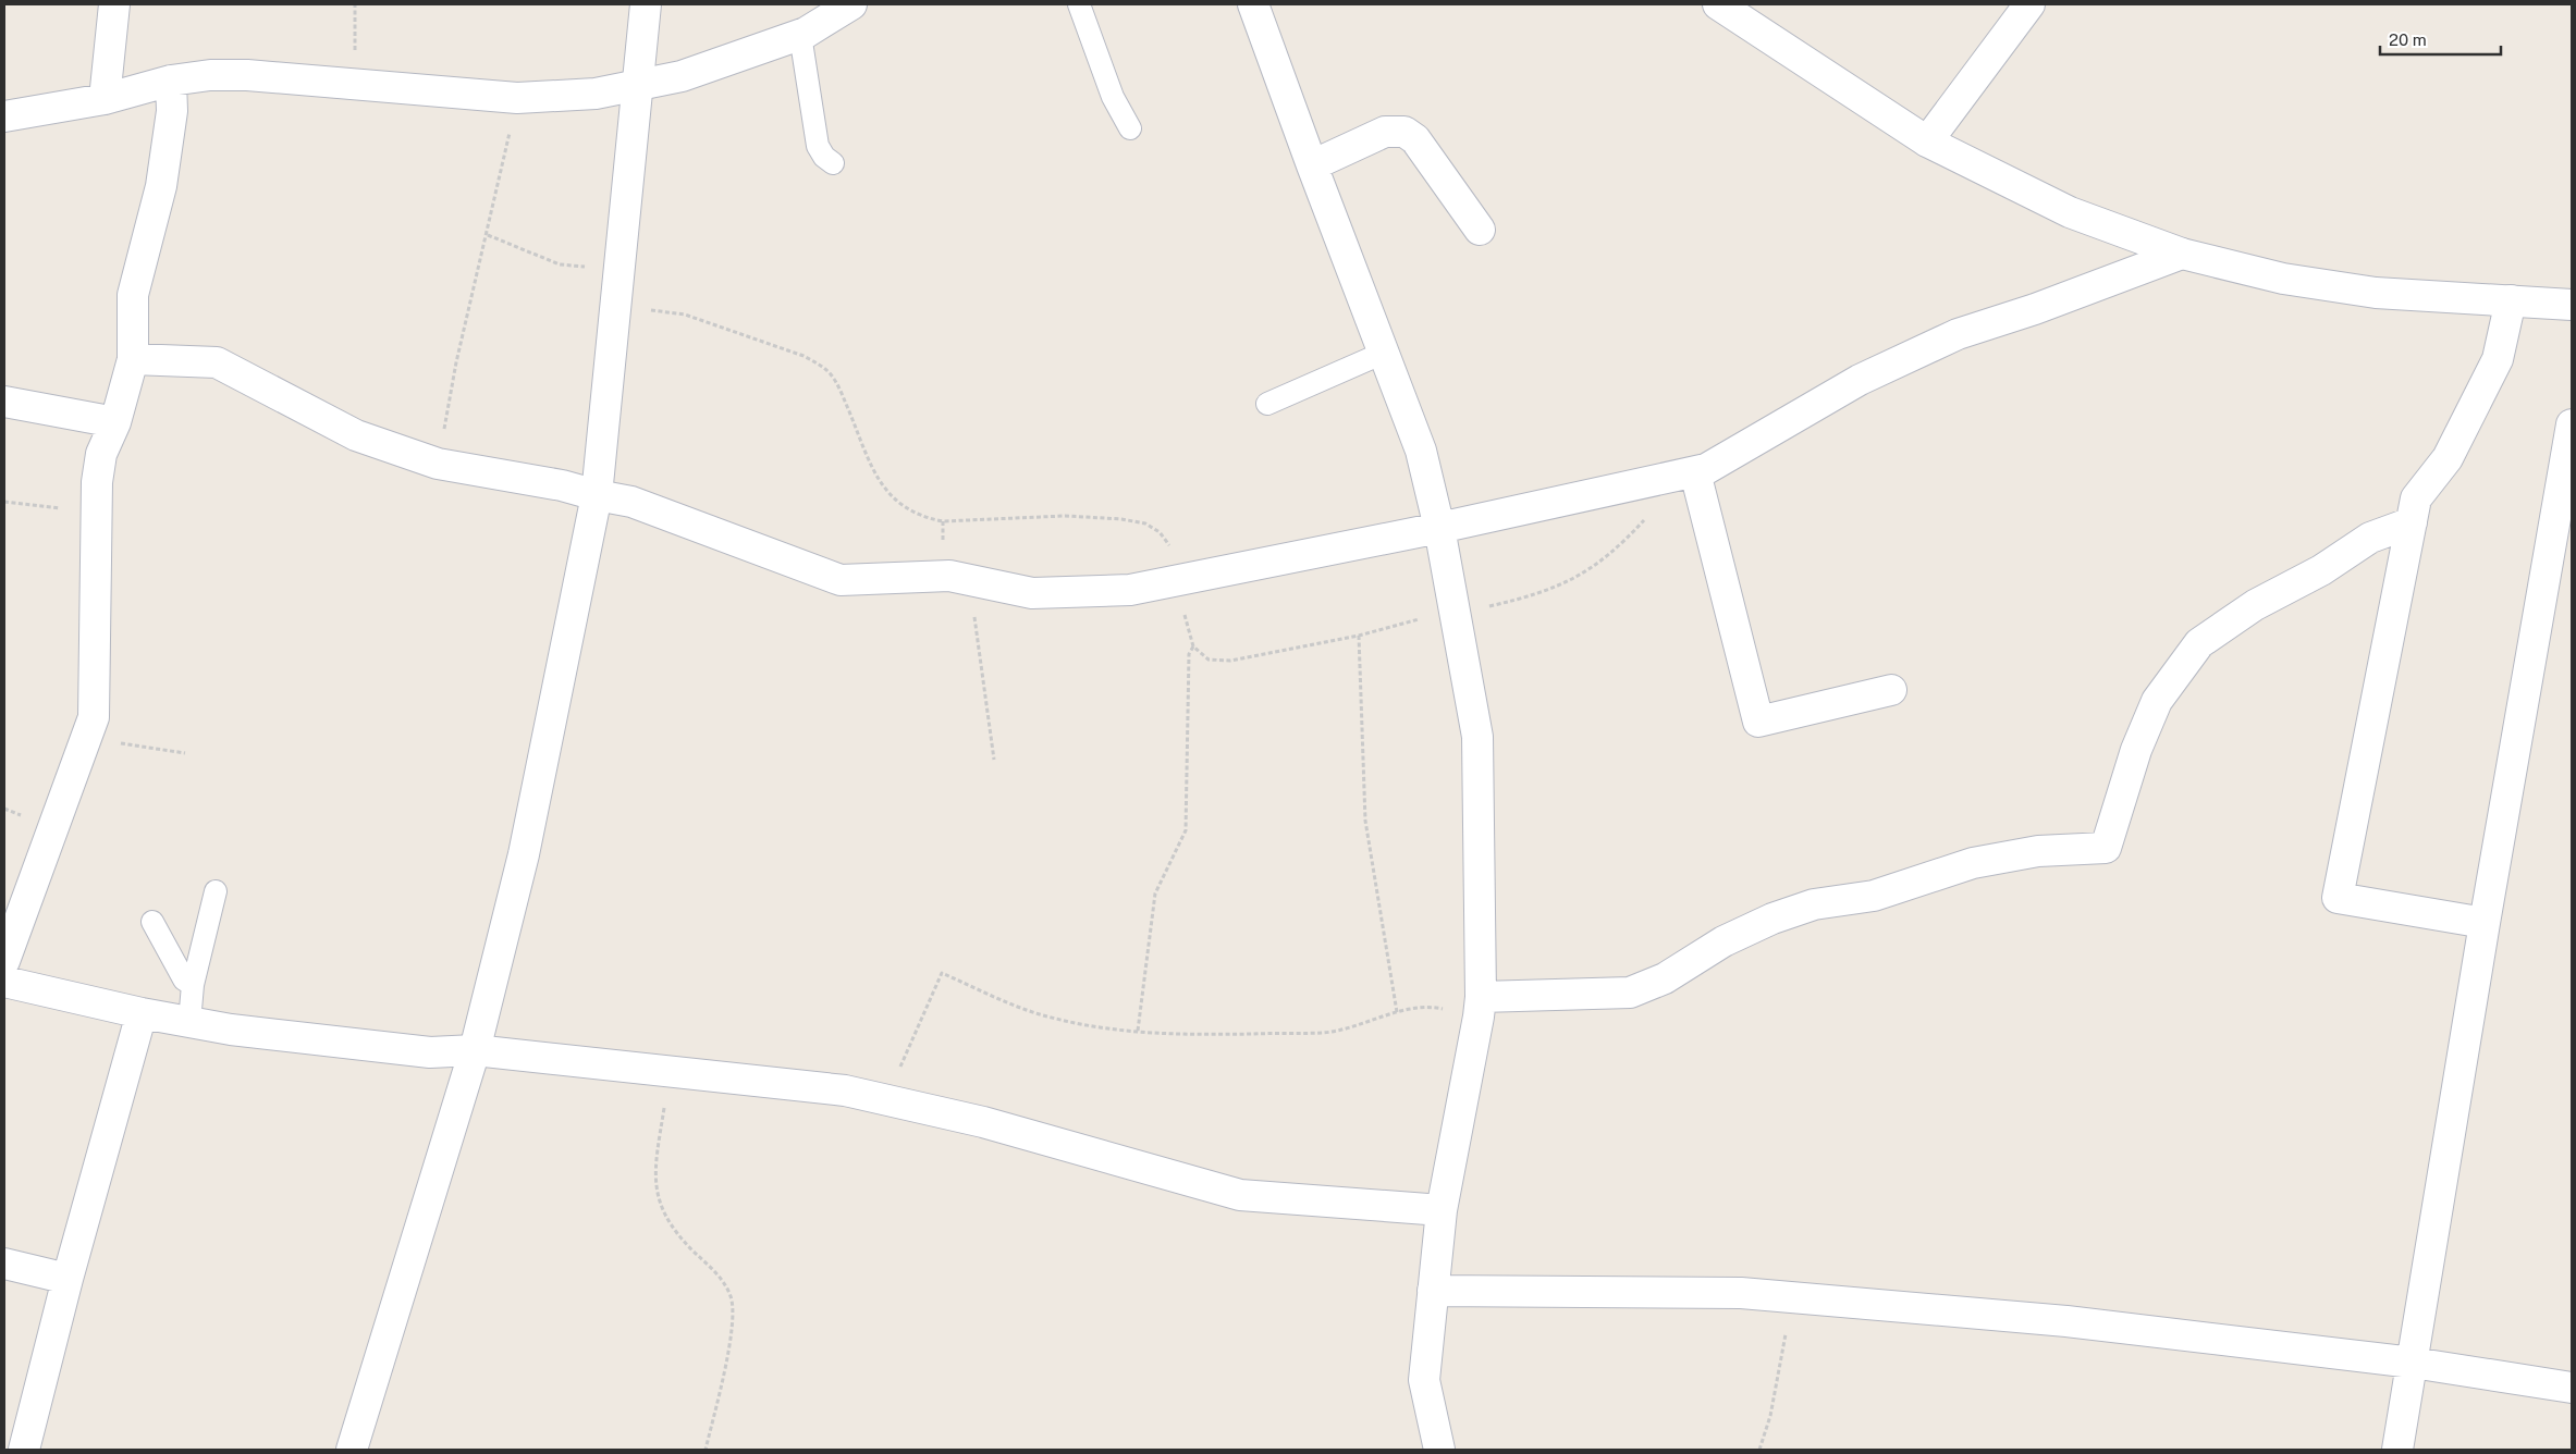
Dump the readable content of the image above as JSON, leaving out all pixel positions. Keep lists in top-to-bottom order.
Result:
{
  "scale_bar": "20 m"
}
